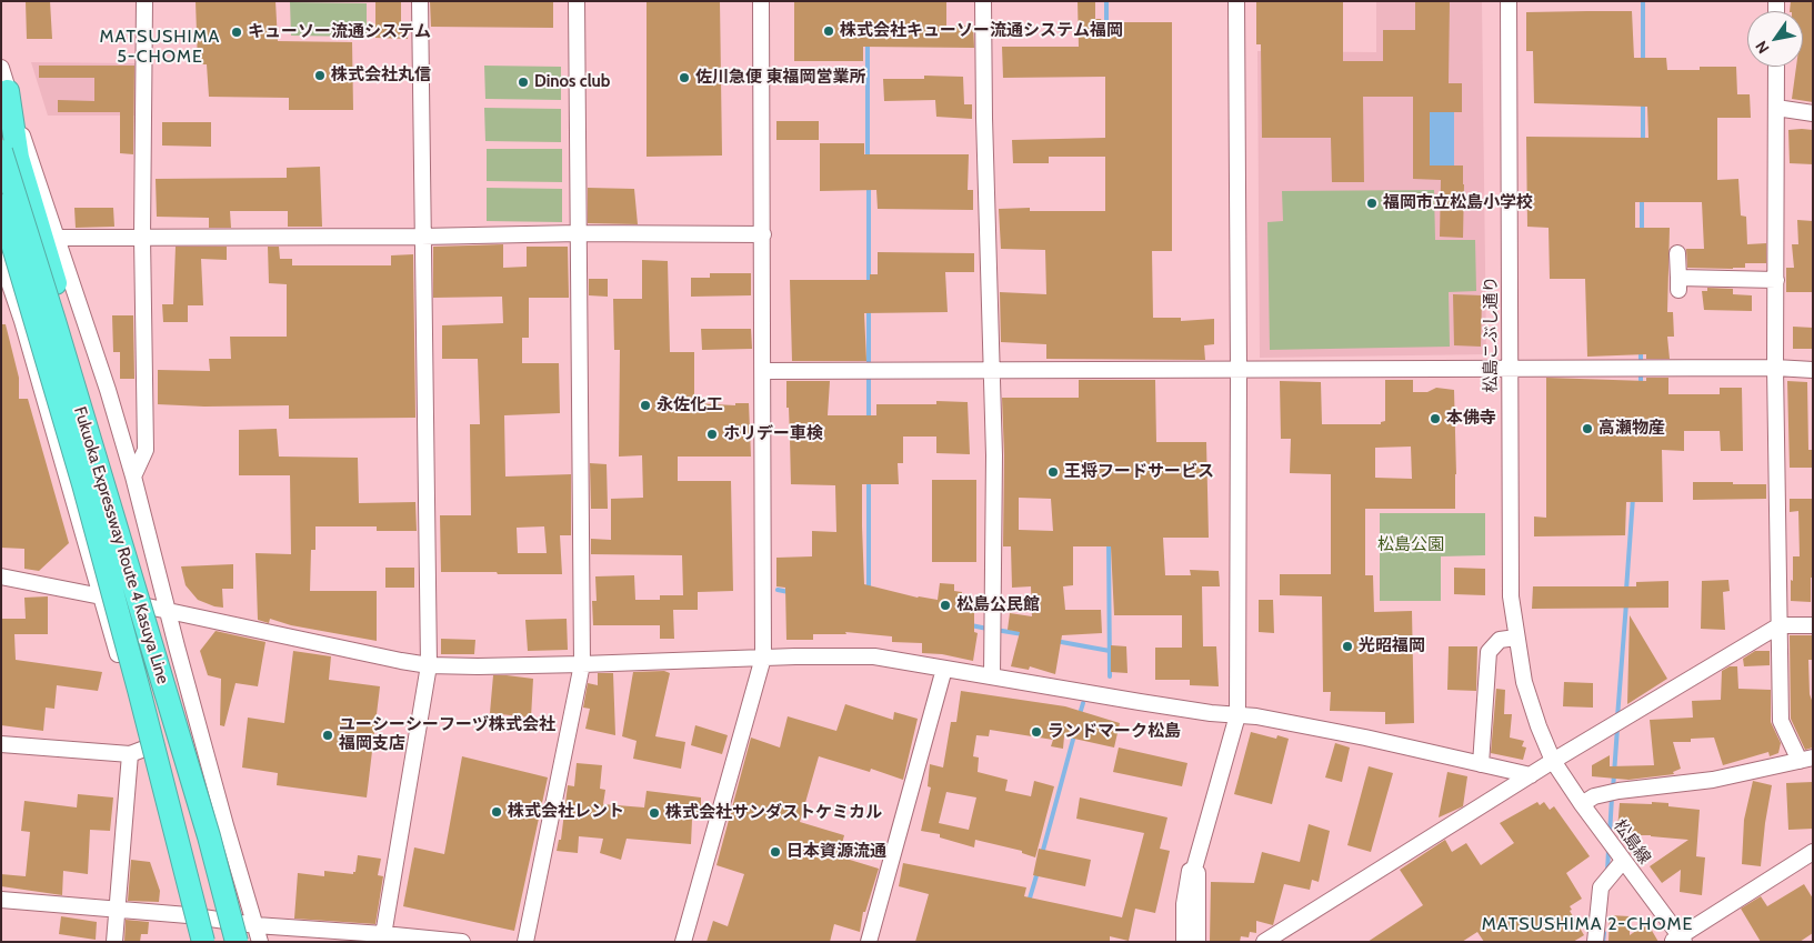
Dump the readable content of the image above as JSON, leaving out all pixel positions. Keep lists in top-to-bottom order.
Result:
{
  "streets": {
    "highway": ["Fukuoka Expressway Route 4 Kasuya Line"],
    "street": ["松島こぶし通り", "松島線"]
  },
  "crossings": [
    ["松島こぶし通り", "松島線"]
  ],
  "districts": ["MATSUSHIMA 5-CHOME", "MATSUSHIMA 2-CHOME"],
  "parks": ["松島公園"],
  "places": [
    "株式会社キューソー流通システム福岡",
    "キューソー流通システム",
    "株式会社丸信",
    "佐川急便 東福岡営業所",
    "Dinos club",
    "福岡市立松島小学校",
    "永佐化工",
    "本佛寺",
    "高瀬物産",
    "ホリデー車検",
    "王将フードサービス",
    "松島公民館",
    "光昭福岡",
    "ランドマーク松島",
    "ユーシーシーフーヅ株式会社 福岡支店",
    "株式会社レント",
    "株式会社サンダストケミカル",
    "日本資源流通"
  ],
  "north": "bottom left"
}
